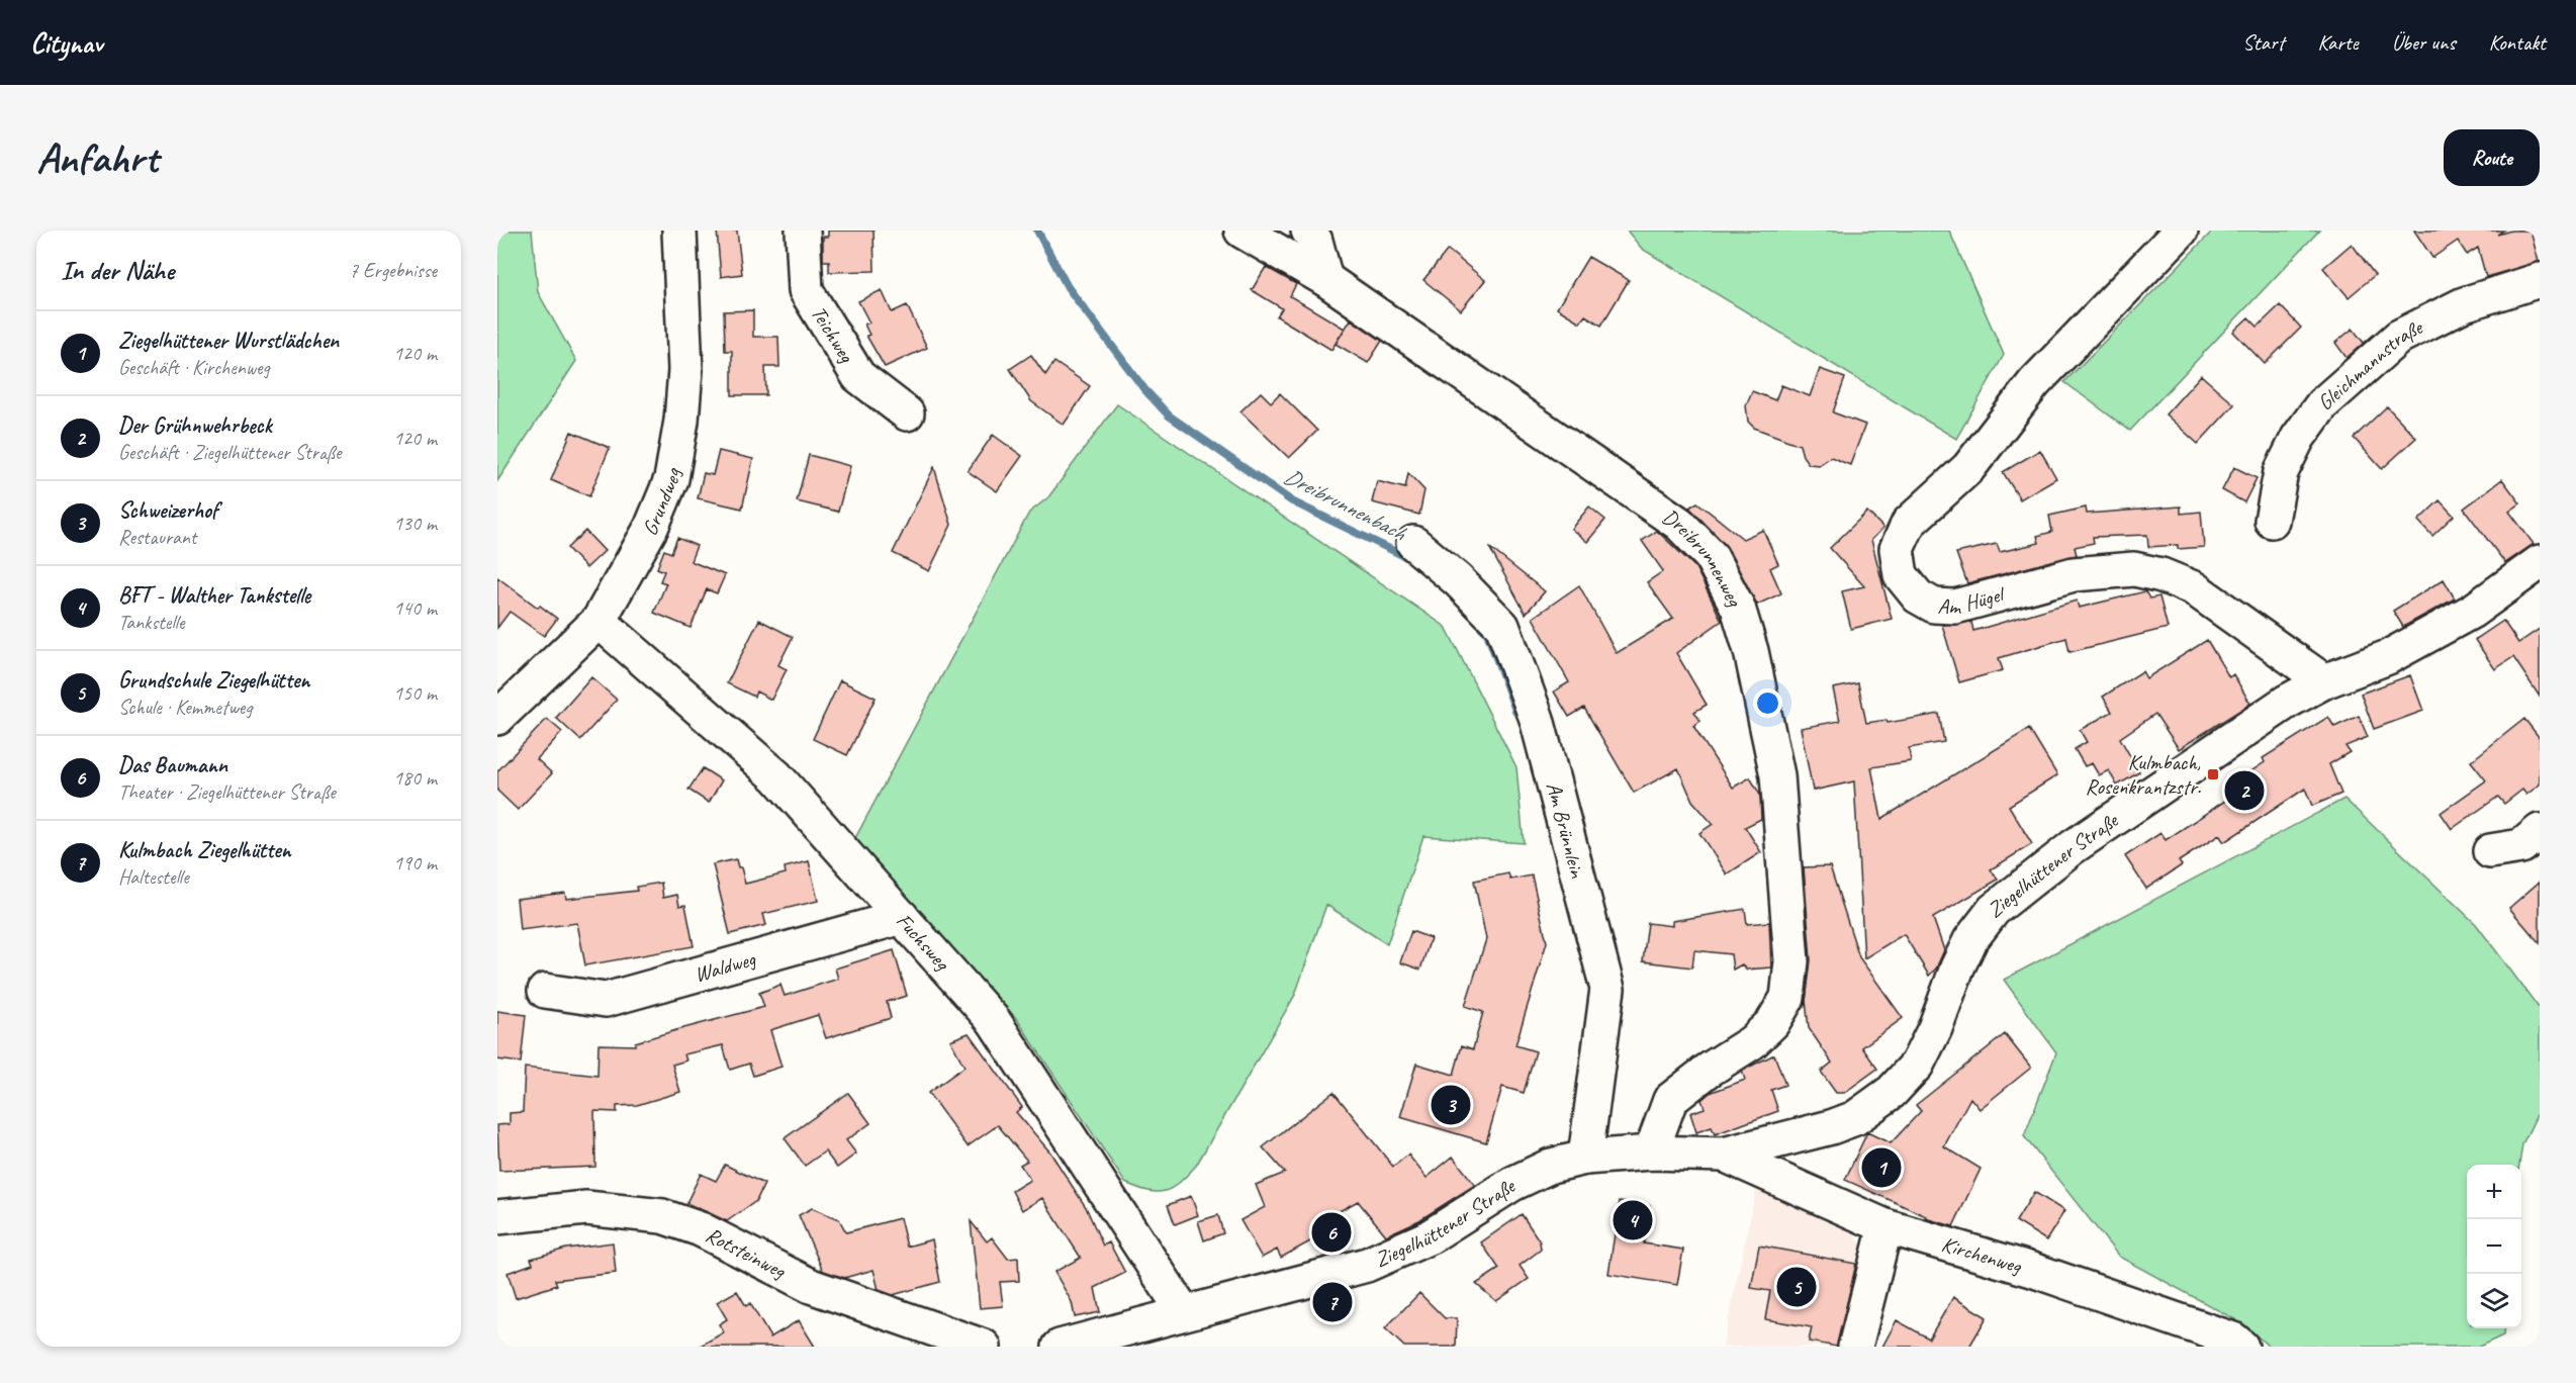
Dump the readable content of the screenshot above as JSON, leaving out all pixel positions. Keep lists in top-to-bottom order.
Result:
{
  "streets": {
    "street": [
      "Teichweg",
      "Gleichmannstraße",
      "Grundweg",
      "Dreibrunnenweg",
      "Am Hügel",
      "Am Brünnlein",
      "Ziegelhüttener Straße",
      "Fuchsweg",
      "Waldweg",
      "Rotsteinweg",
      "Kirchenweg"
    ]
  },
  "crossings": [
    ["Grundweg", "Fuchsweg"],
    ["Dreibrunnenweg", "Ziegelhüttener Straße"],
    ["Am Hügel", "Ziegelhüttener Straße"],
    ["Am Brünnlein", "Ziegelhüttener Straße"],
    ["Ziegelhüttener Straße", "Fuchsweg"],
    ["Ziegelhüttener Straße", "Kirchenweg"],
    ["Fuchsweg", "Waldweg"]
  ],
  "water": ["Dreibrunnenbach"],
  "places": {
    "transit": ["Kulmbach, Rosenkrantzstr."]
  },
  "page": {
    "header": "Citynav",
    "nav": [
      "Start",
      "Karte",
      "Über uns",
      "Kontakt"
    ],
    "buttons": "Route",
    "title": "Anfahrt",
    "heading": ["In der Nähe", "7 Ergebnisse"],
    "list": [
      {
        "mark": "1",
        "name": "Ziegelhüttener Wurstlädchen",
        "note": "Geschäft · Kirchenweg",
        "value": "120 m"
      },
      {
        "mark": "2",
        "name": "Der Grühnwehrbeck",
        "note": "Geschäft · Ziegelhüttener Straße",
        "value": "120 m"
      },
      {
        "mark": "3",
        "name": "Schweizerhof",
        "note": "Restaurant",
        "value": "130 m"
      },
      {
        "mark": "4",
        "name": "BFT - Walther Tankstelle",
        "note": "Tankstelle",
        "value": "140 m"
      },
      {
        "mark": "5",
        "name": "Grundschule Ziegelhütten",
        "note": "Schule · Kemmetweg",
        "value": "150 m"
      },
      {
        "mark": "6",
        "name": "Das Baumann",
        "note": "Theater · Ziegelhüttener Straße",
        "value": "180 m"
      },
      {
        "mark": "7",
        "name": "Kulmbach Ziegelhütten",
        "note": "Haltestelle",
        "value": "190 m"
      }
    ],
    "pins": [
      "2",
      "3",
      "1",
      "4",
      "6",
      "5",
      "7"
    ],
    "map_buttons": ["+", "−"]
  }
}
